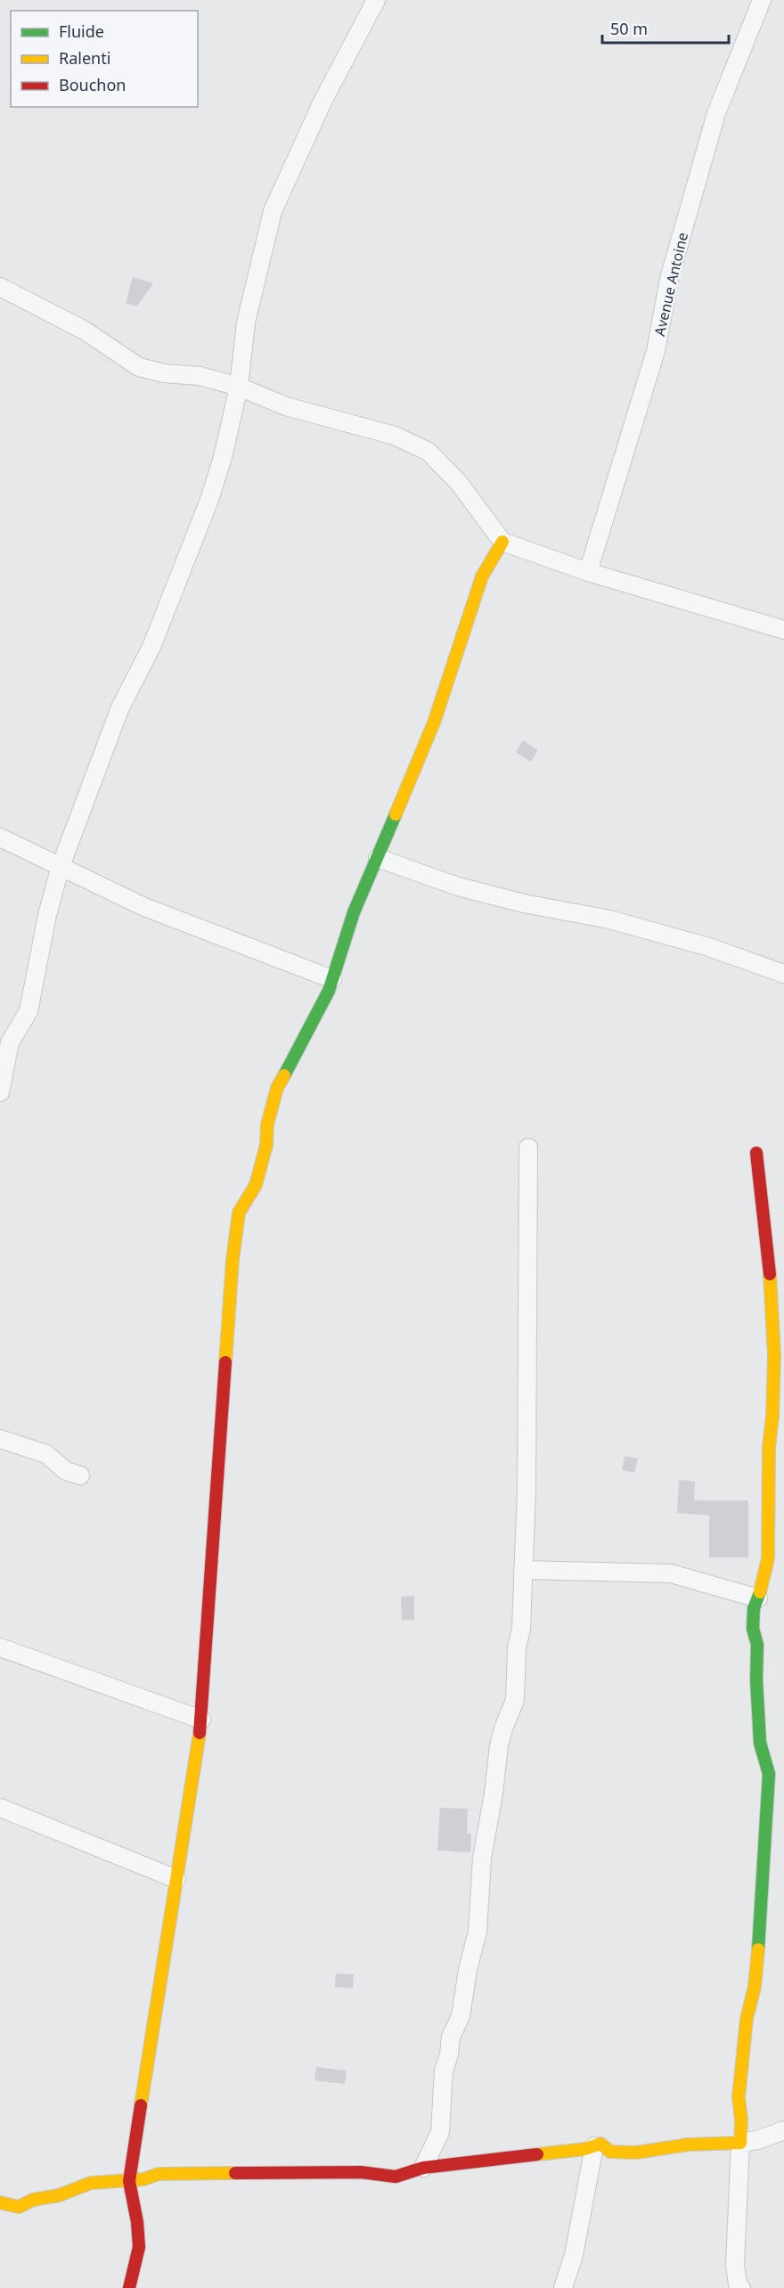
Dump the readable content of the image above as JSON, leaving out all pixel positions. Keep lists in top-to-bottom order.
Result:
{
  "streets": {
    "street": ["Avenue Antoine"]
  },
  "legend": ["Fluide", "Ralenti", "Bouchon"],
  "scale_bar": "50 m"
}
